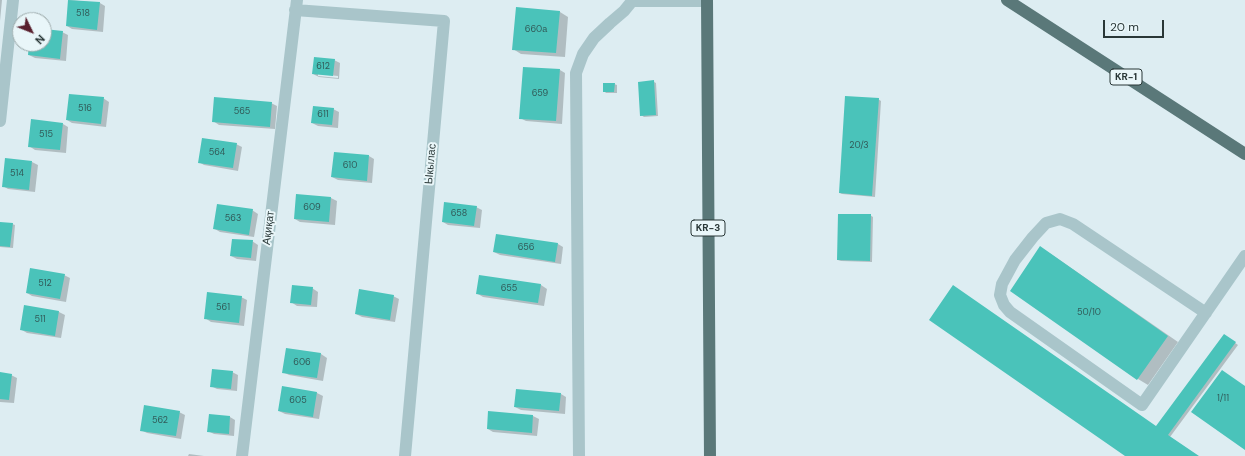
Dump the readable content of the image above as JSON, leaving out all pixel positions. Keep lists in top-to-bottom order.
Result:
{
  "streets": {
    "main road": ["KR-1", "KR-3"],
    "street": ["Ыкылас", "Ақиқат"]
  },
  "crossings": [
    ["Ыкылас", "Ақиқат"]
  ],
  "house_numbers": [
    "518",
    "660а",
    "612",
    "659",
    "516",
    "565",
    "611",
    "515",
    "20/3",
    "564",
    "610",
    "514",
    "609",
    "658",
    "563",
    "656",
    "512",
    "655",
    "561",
    "50/10",
    "511",
    "606",
    "1/11",
    "605",
    "562"
  ],
  "scale_bar": "20 m",
  "north": "bottom right"
}
